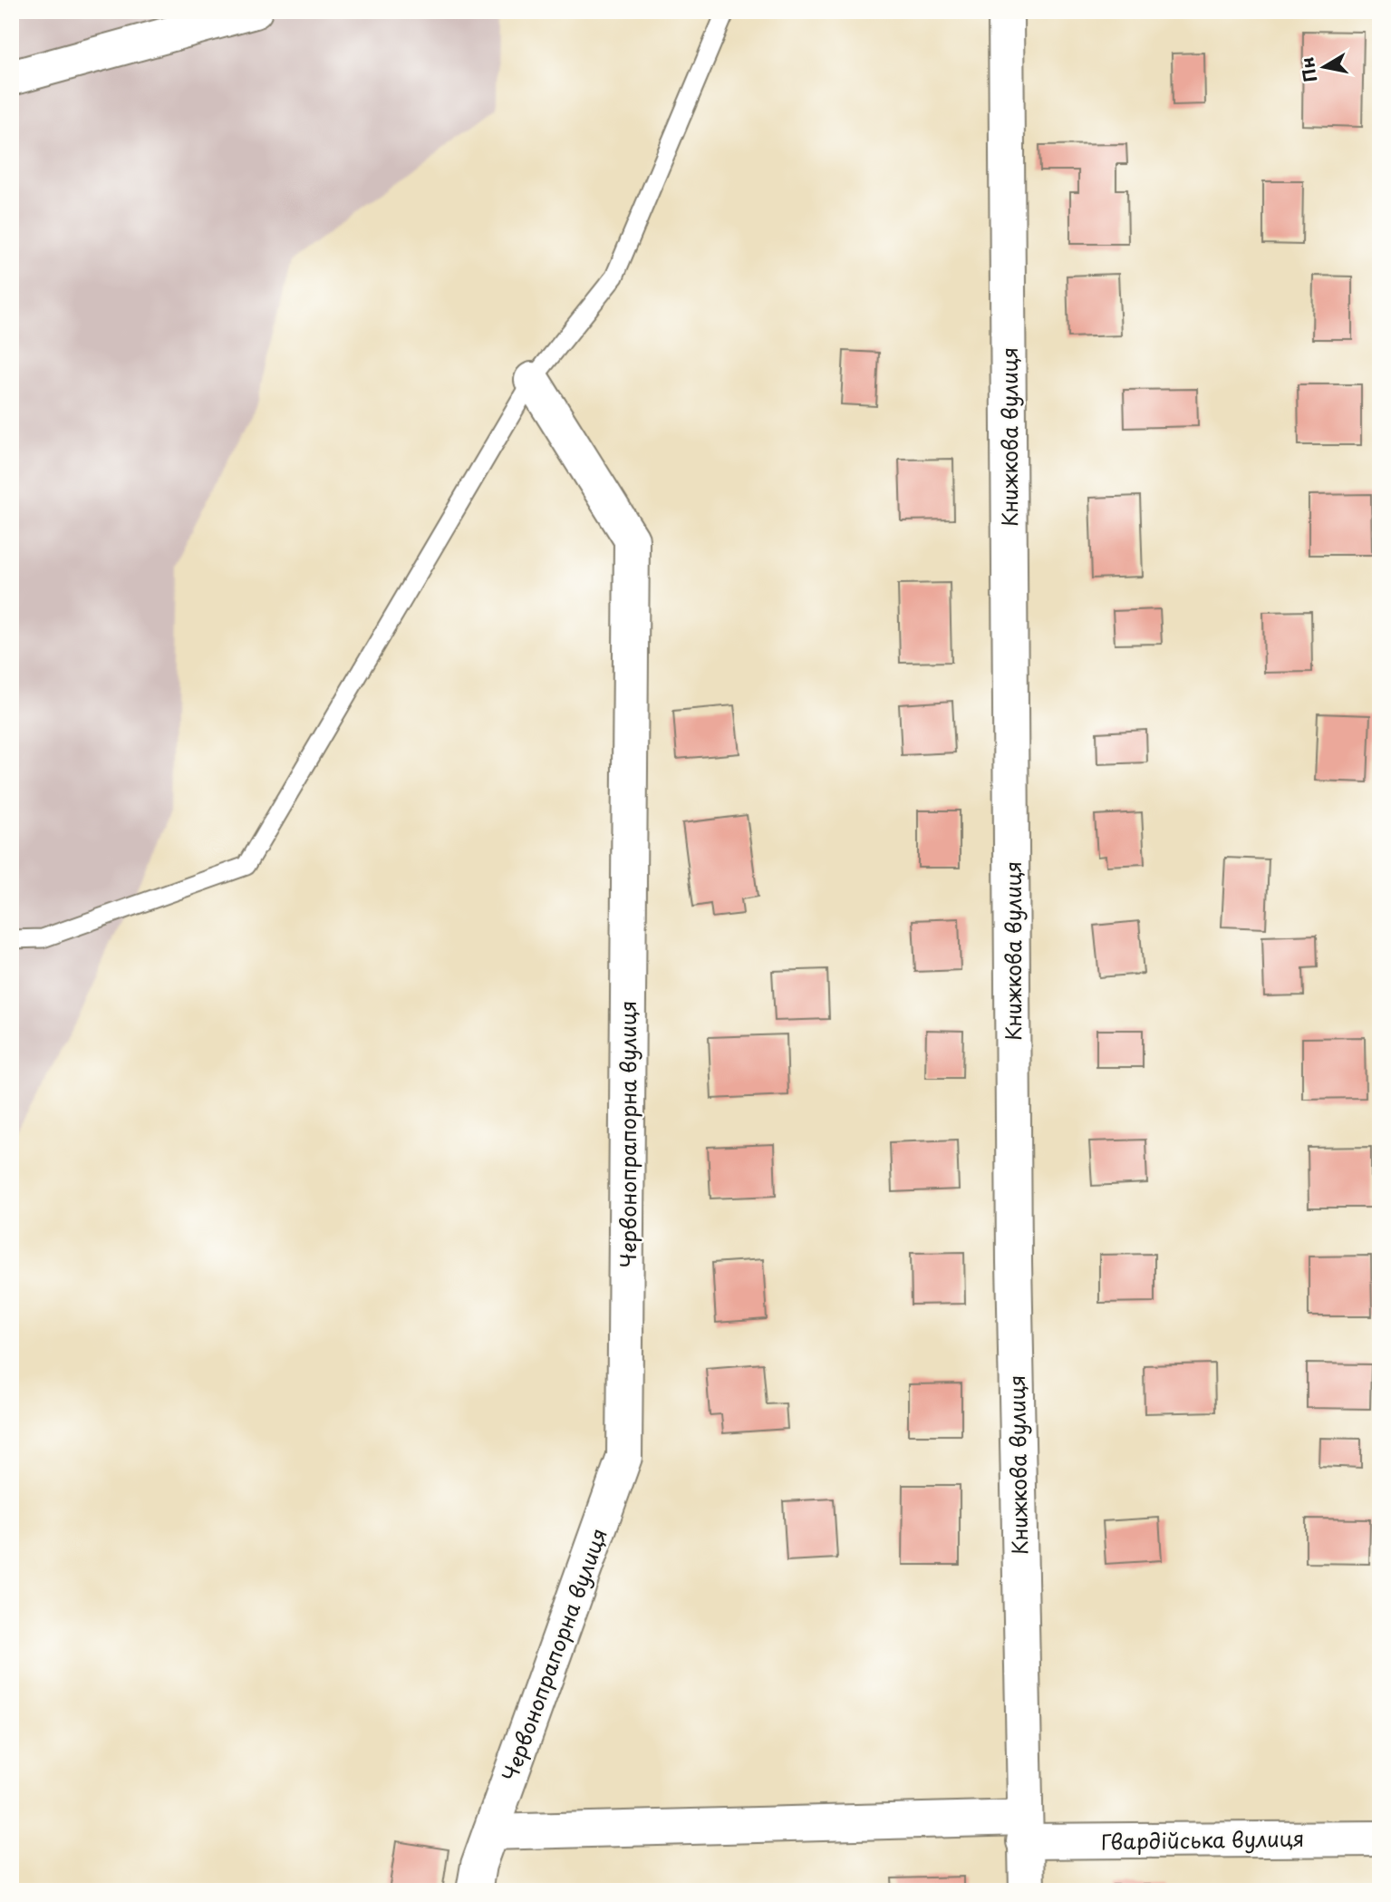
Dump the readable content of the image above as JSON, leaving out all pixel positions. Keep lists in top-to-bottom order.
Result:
{
  "streets": {
    "street": ["Книжкова вулиця", "Червонопрапорна вулиця", "Гвардійська вулиця"]
  },
  "crossings": [
    ["Книжкова вулиця", "Гвардійська вулиця"],
    ["Червонопрапорна вулиця", "Гвардійська вулиця"]
  ],
  "north": "left"
}
